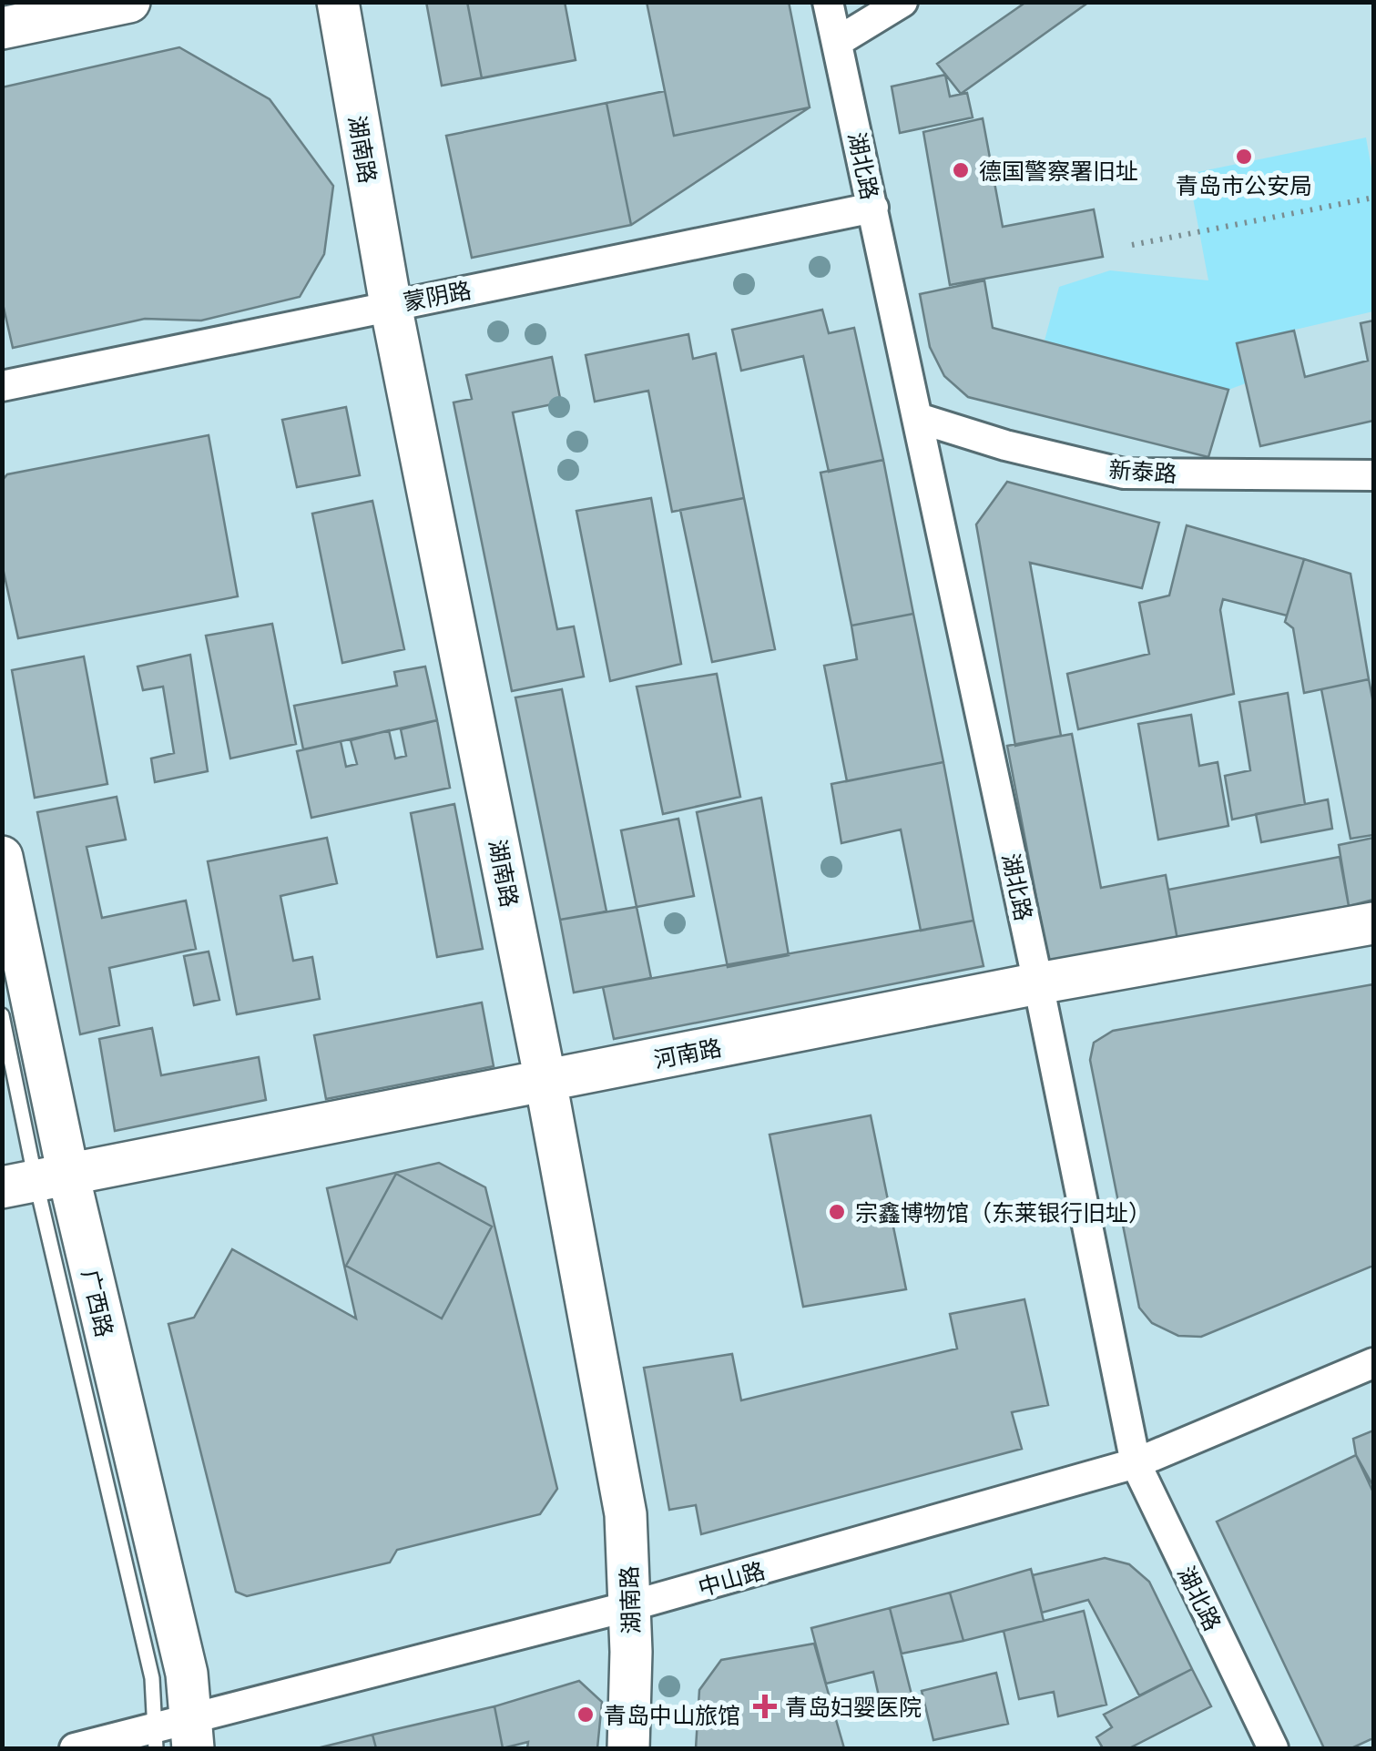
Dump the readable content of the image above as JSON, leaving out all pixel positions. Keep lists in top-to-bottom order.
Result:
{
  "streets": {
    "street": [
      "湖南路",
      "湖北路",
      "蒙阴路",
      "新泰路",
      "河南路",
      "广西路",
      "中山路"
    ]
  },
  "crossings": [
    ["湖南路", "蒙阴路"],
    ["湖南路", "河南路"],
    ["湖南路", "中山路"],
    ["湖北路", "蒙阴路"],
    ["湖北路", "新泰路"],
    ["湖北路", "河南路"],
    ["湖北路", "中山路"],
    ["河南路", "广西路"],
    ["广西路", "中山路"]
  ],
  "places": {
    "other": [
      "青岛市公安局",
      "德国警察署旧址",
      "宗鑫博物馆（东莱银行旧址）",
      "青岛中山旅馆"
    ],
    "health": ["青岛妇婴医院"]
  }
}
